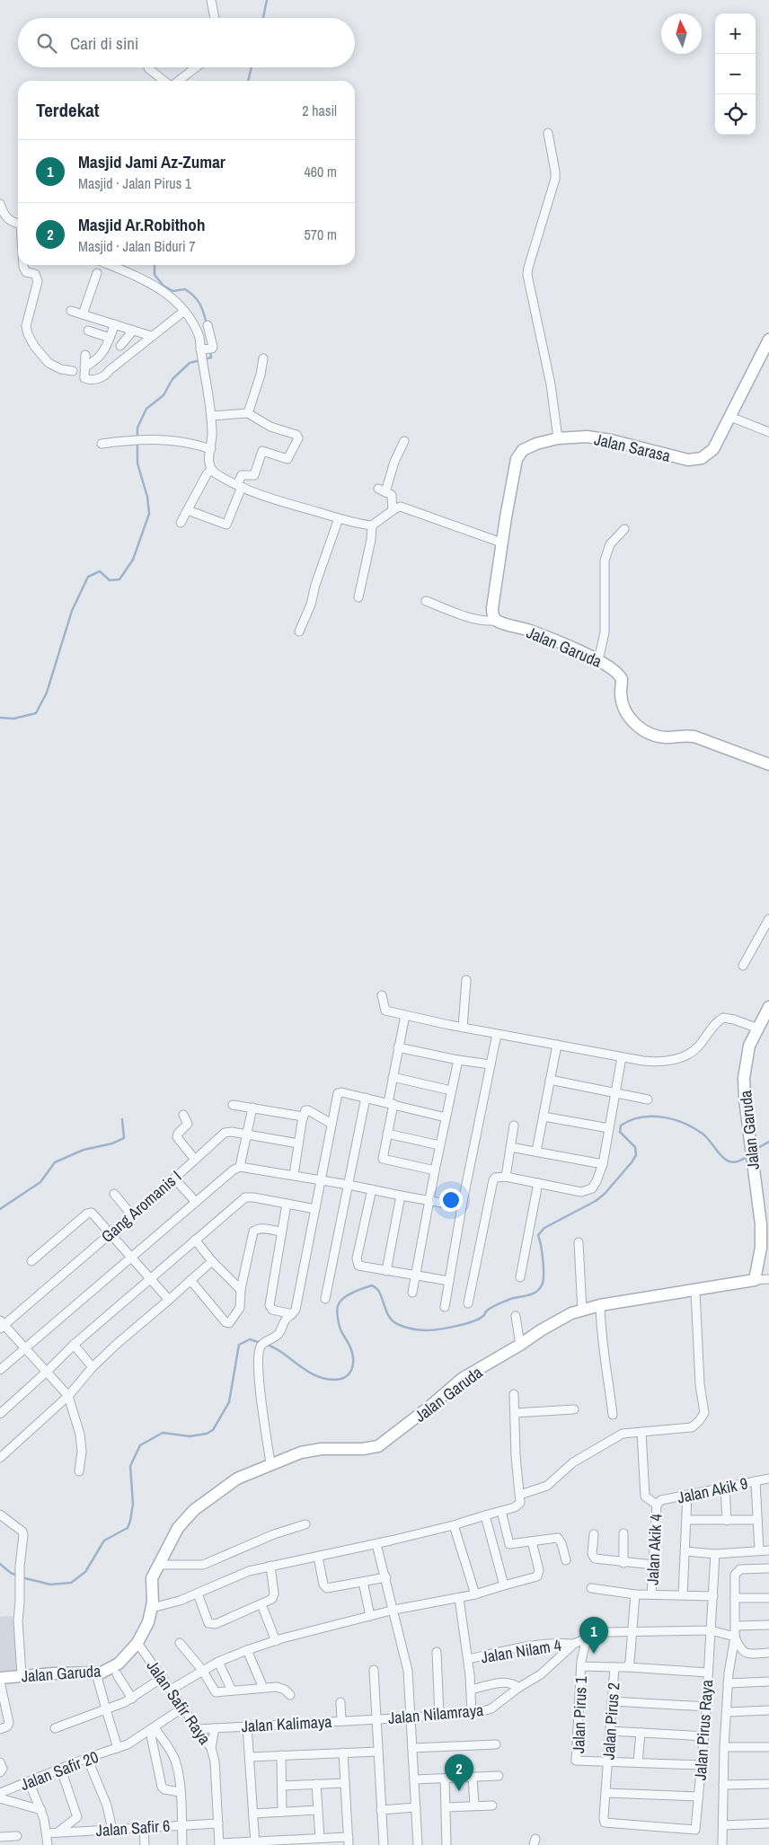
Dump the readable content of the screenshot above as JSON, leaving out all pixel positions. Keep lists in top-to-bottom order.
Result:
{
  "streets": {
    "street": [
      "Jalan Sarasa",
      "Jalan Garuda",
      "Gang Aromanis I",
      "Jalan Akik 9",
      "Jalan Akik 4",
      "Jalan Nilam 4",
      "Jalan Safir Raya",
      "Jalan Nilamraya",
      "Jalan Pirus 1",
      "Jalan Pirus 2",
      "Jalan Kalimaya",
      "Jalan Pirus Raya",
      "Jalan Safir 20",
      "Jalan Safir 6"
    ]
  },
  "crossings": [
    ["Jalan Garuda", "Jalan Safir Raya"],
    ["Jalan Akik 9", "Jalan Akik 4"],
    ["Jalan Nilam 4", "Jalan Nilamraya"],
    ["Jalan Safir Raya", "Jalan Kalimaya"],
    ["Jalan Safir Raya", "Jalan Safir 20"],
    ["Jalan Safir Raya", "Jalan Safir 6"],
    ["Jalan Nilamraya", "Jalan Pirus 1"],
    ["Jalan Nilamraya", "Jalan Pirus 2"],
    ["Jalan Nilamraya", "Jalan Kalimaya"],
    ["Jalan Nilamraya", "Jalan Pirus Raya"],
    ["Jalan Pirus 1", "Jalan Pirus 2"],
    ["Jalan Pirus 2", "Jalan Pirus Raya"]
  ],
  "north": "top",
  "page": {
    "map_buttons": ["+", "−"],
    "search": "Cari di sini",
    "heading": ["Terdekat", "2 hasil"],
    "list": [
      {
        "mark": "1",
        "name": "Masjid Jami Az-Zumar",
        "note": "Masjid · Jalan Pirus 1",
        "value": "460 m"
      },
      {
        "mark": "2",
        "name": "Masjid Ar.Robithoh",
        "note": "Masjid · Jalan Biduri 7",
        "value": "570 m"
      }
    ],
    "pins": ["1", "2"]
  }
}
